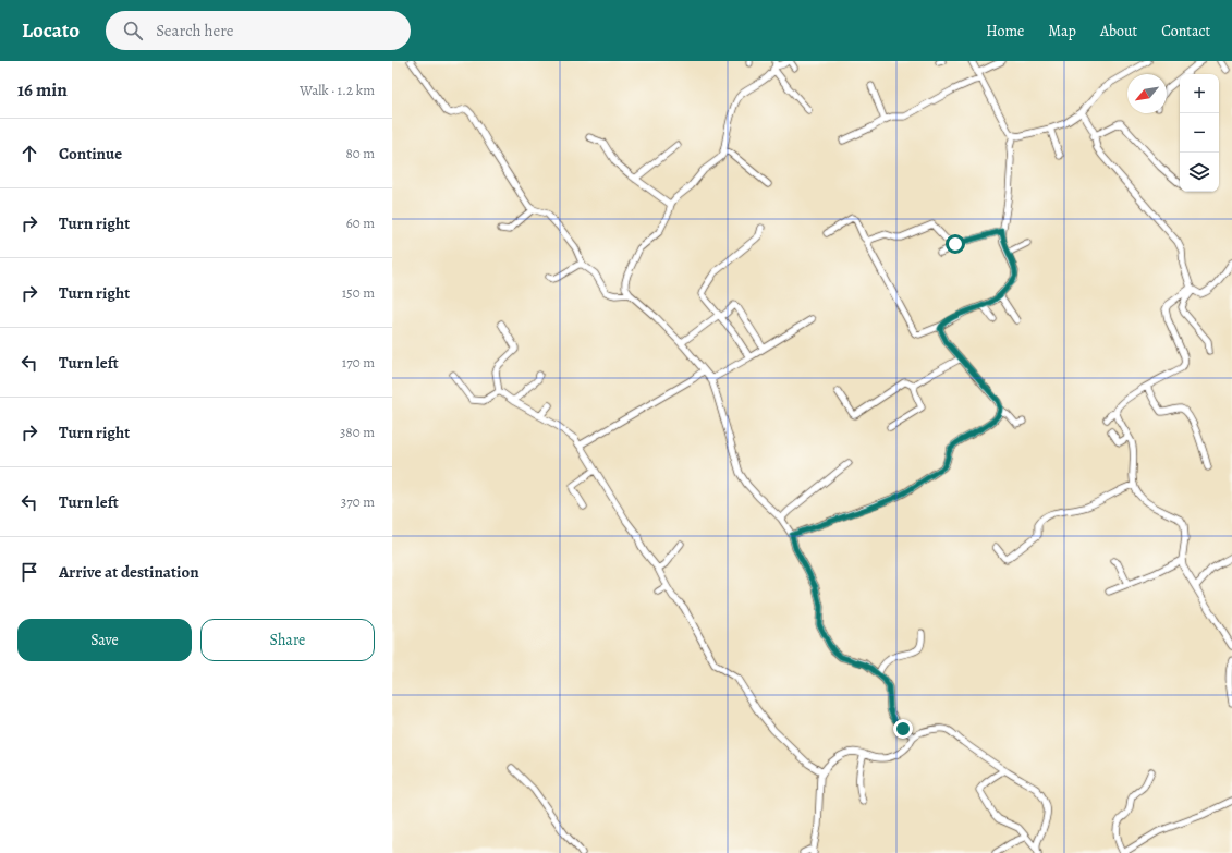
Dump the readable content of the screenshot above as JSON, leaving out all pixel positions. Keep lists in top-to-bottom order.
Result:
{
  "north": "bottom left",
  "page": {
    "header": "Locato",
    "search": "Search here",
    "nav": [
      "Home",
      "Map",
      "About",
      "Contact"
    ],
    "heading": ["16 min", "Walk · 1.2 km"],
    "map_buttons": ["+", "−"],
    "list": [
      ["Continue", "80 m"],
      ["Turn right", "60 m"],
      ["Turn right", "150 m"],
      ["Turn left", "170 m"],
      ["Turn right", "380 m"],
      ["Turn left", "370 m"],
      "Arrive at destination"
    ],
    "buttons": ["Save", "Share"]
  }
}
